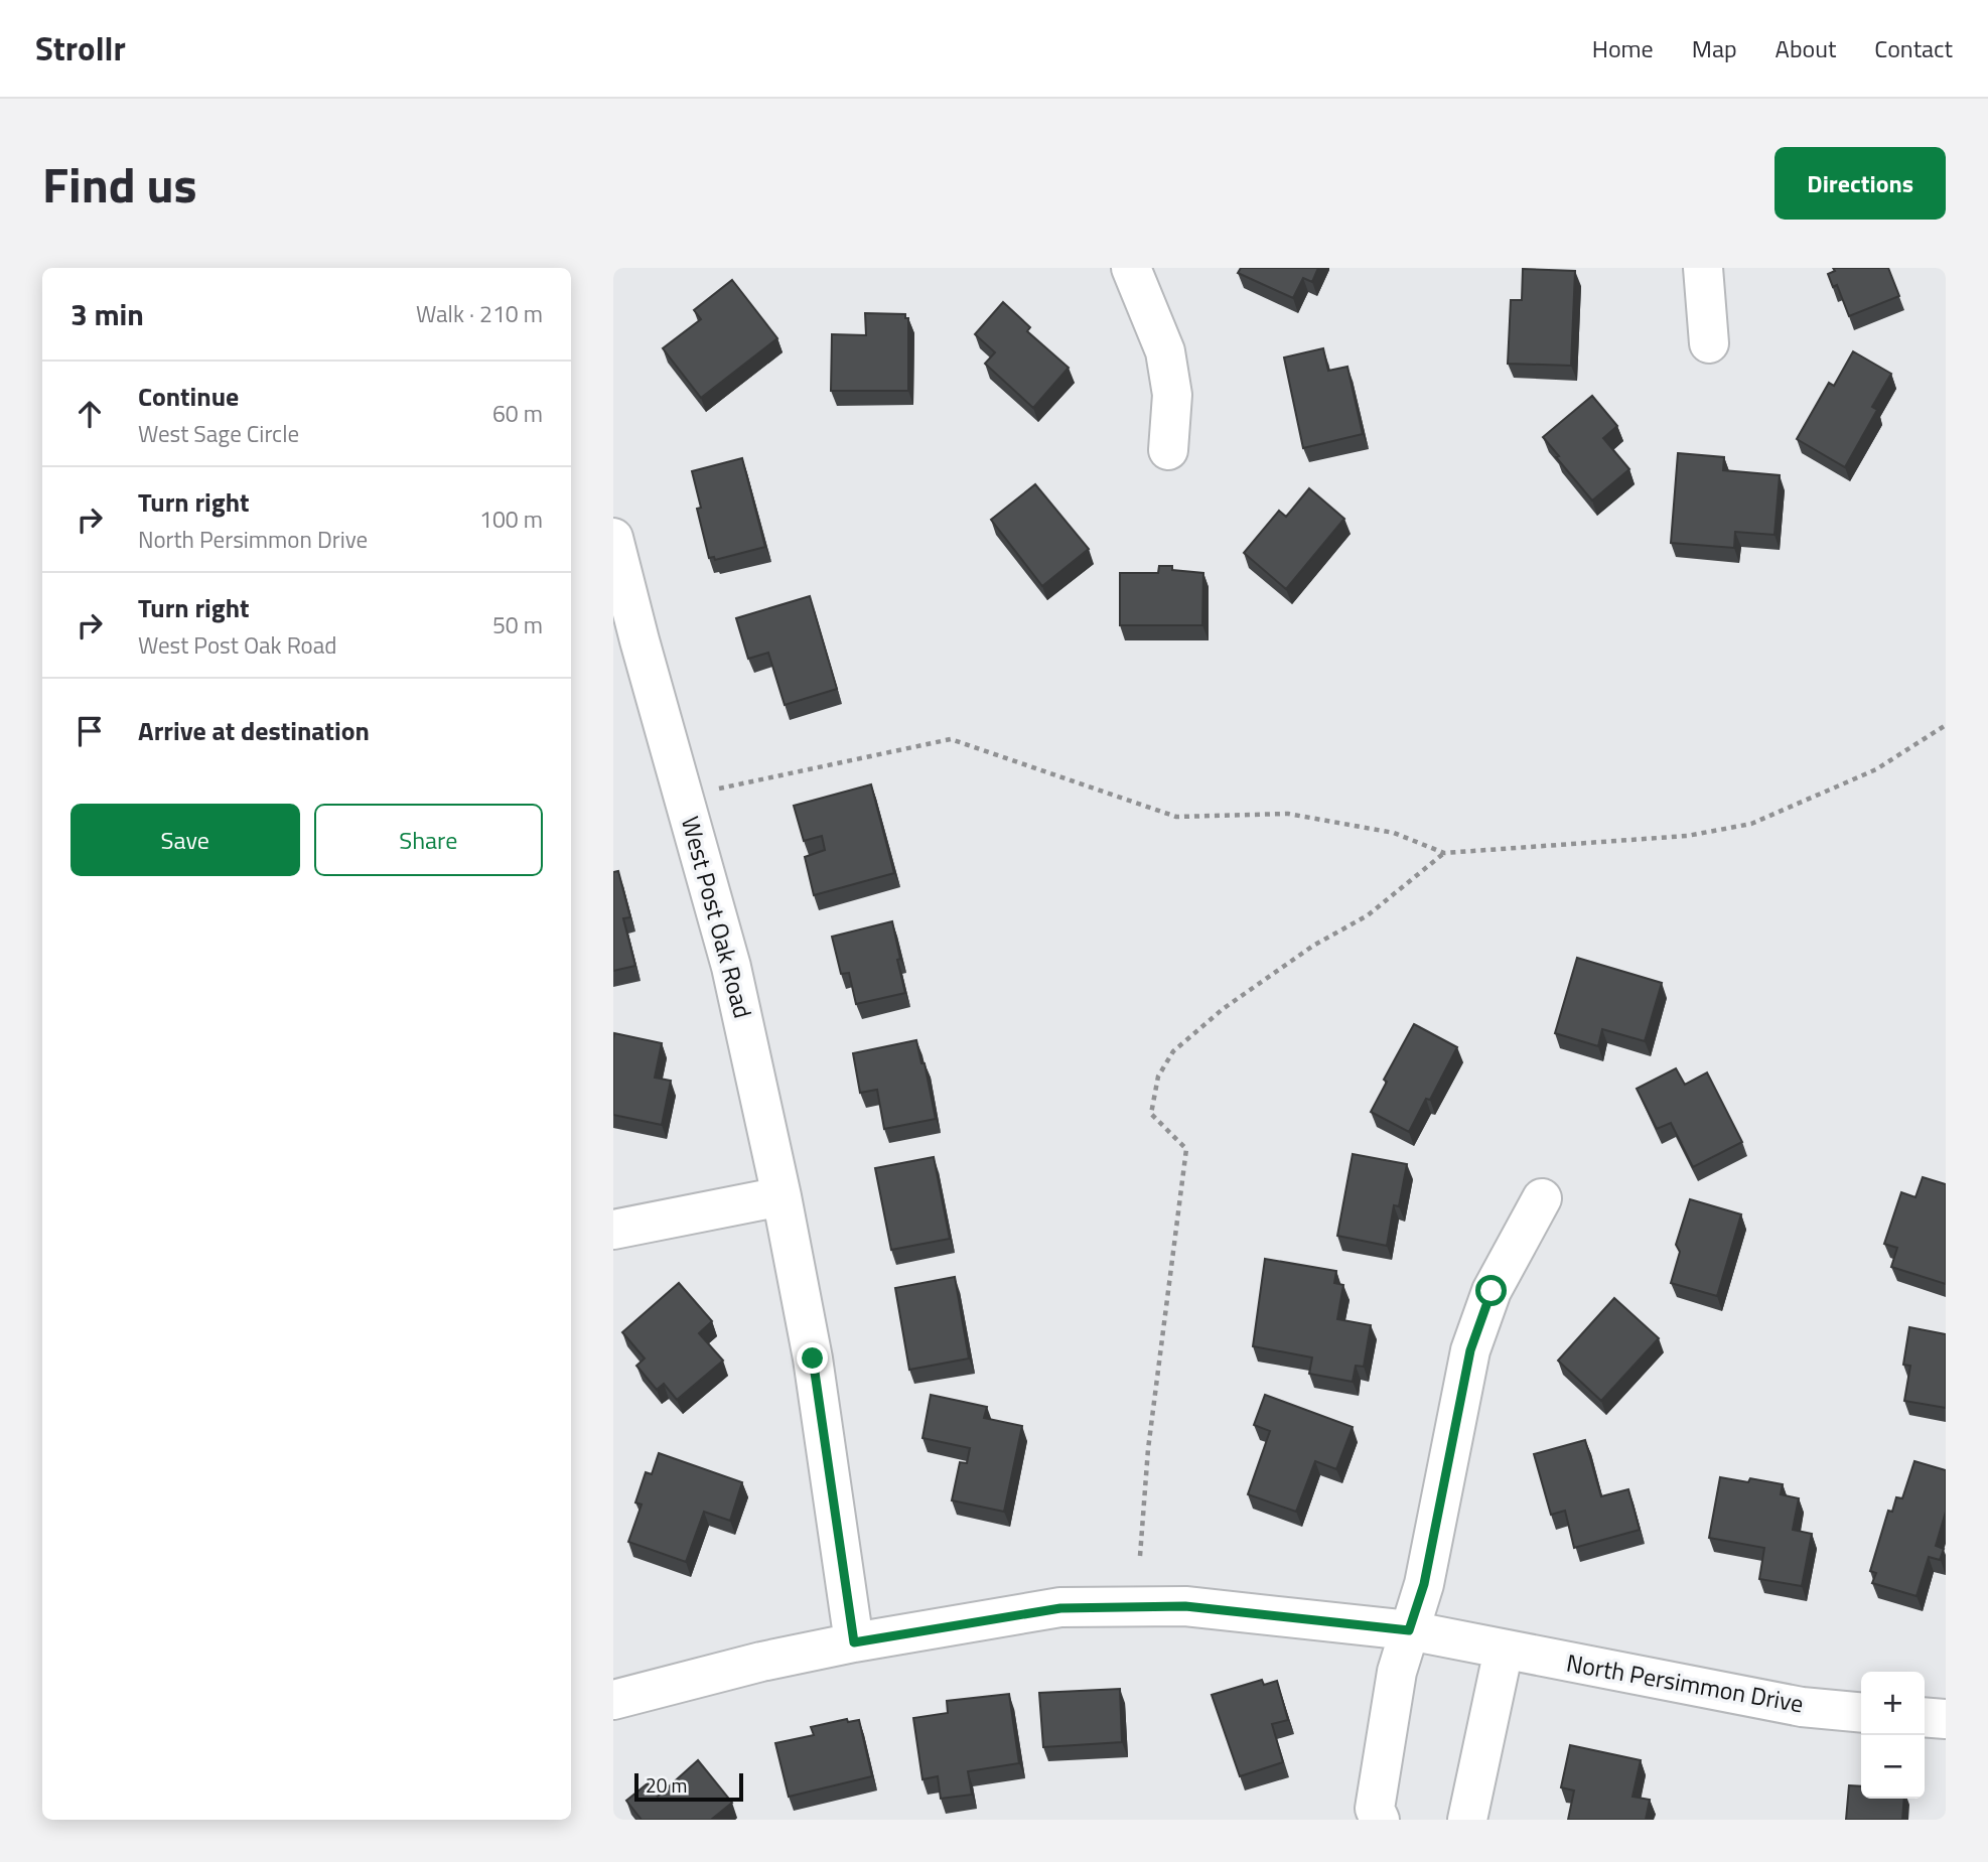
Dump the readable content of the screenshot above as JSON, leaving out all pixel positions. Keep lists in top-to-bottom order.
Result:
{
  "streets": {
    "street": ["West Post Oak Road", "North Persimmon Drive"]
  },
  "crossings": [
    ["West Post Oak Road", "North Persimmon Drive"]
  ],
  "scale_bar": "20 m",
  "page": {
    "header": "Strollr",
    "nav": [
      "Home",
      "Map",
      "About",
      "Contact"
    ],
    "title": "Find us",
    "buttons": [
      "Directions",
      ["Save", "Share"]
    ],
    "heading": ["3 min", "Walk · 210 m"],
    "list": [
      ["Continue", "West Sage Circle", "60 m"],
      ["Turn right", "North Persimmon Drive", "100 m"],
      ["Turn right", "West Post Oak Road", "50 m"],
      "Arrive at destination"
    ],
    "map_buttons": ["+", "−"],
    "scale": "20 m"
  }
}
